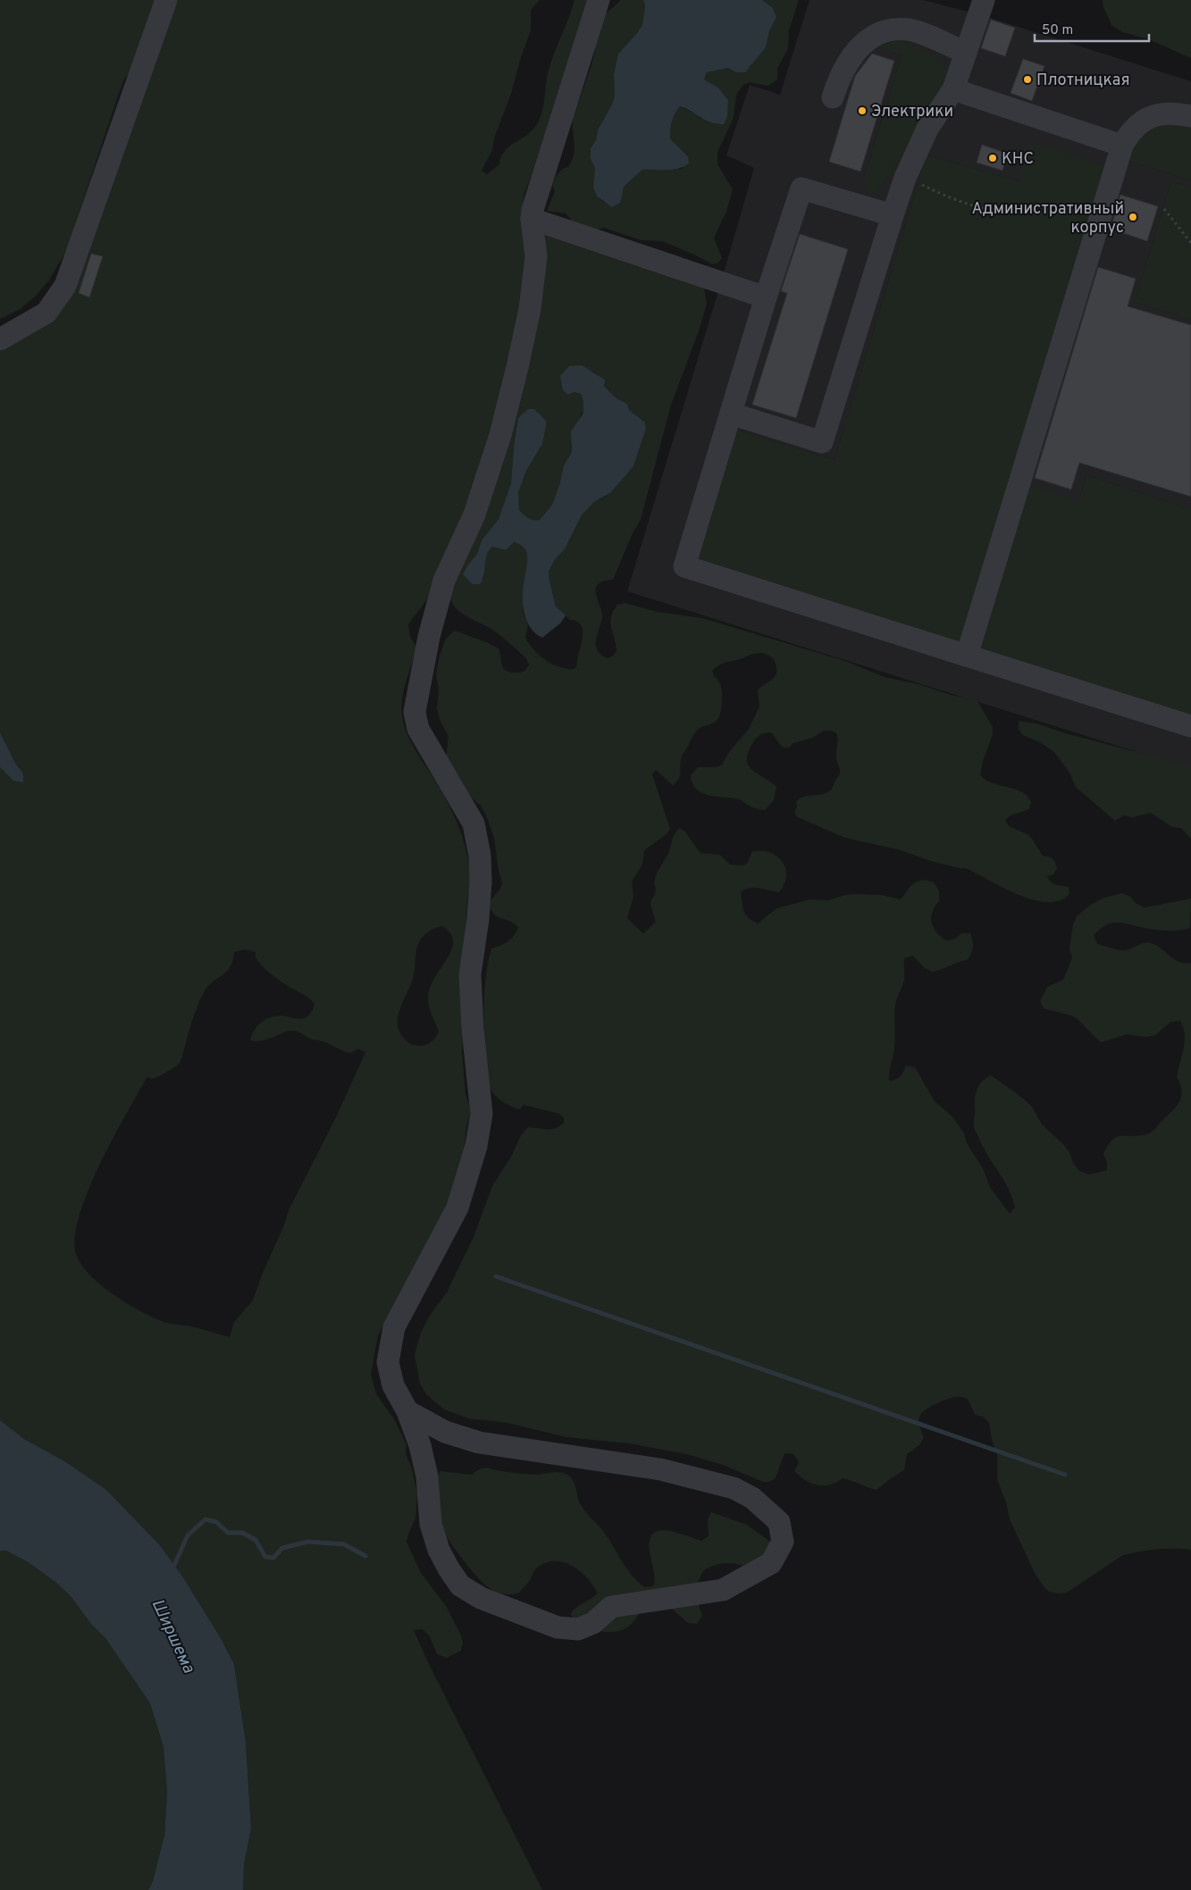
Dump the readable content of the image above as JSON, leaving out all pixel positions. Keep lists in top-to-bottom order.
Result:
{
  "water": ["Ширшема"],
  "places": [
    "Плотницкая",
    "Электрики",
    "КНС",
    "Административный корпус"
  ],
  "scale_bar": "50 m"
}
